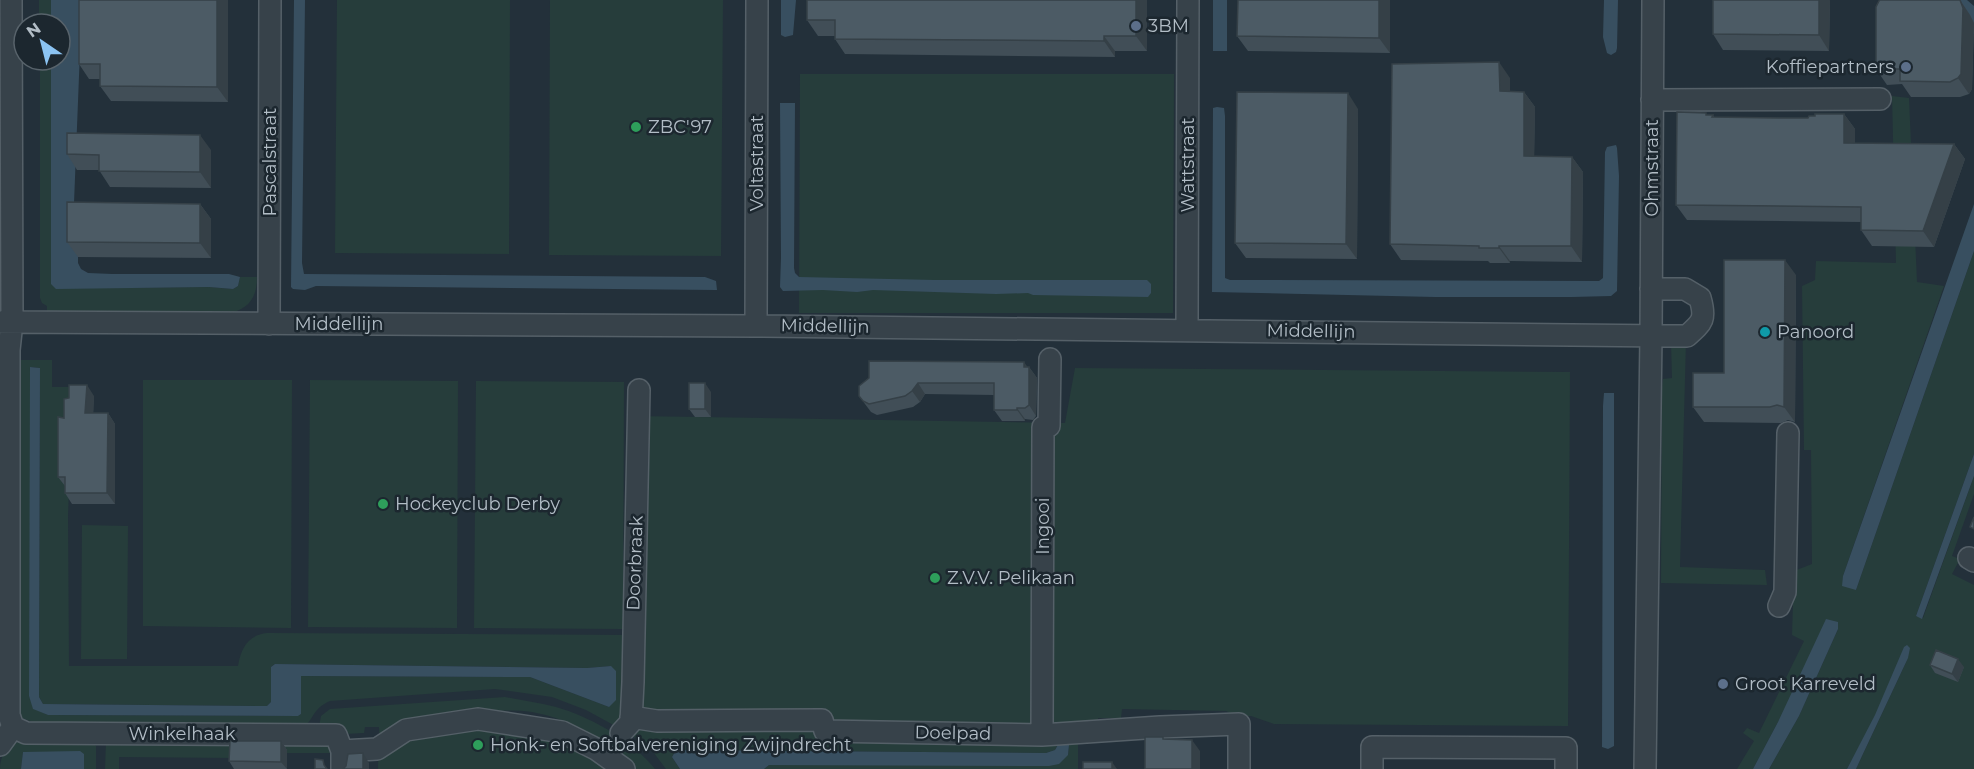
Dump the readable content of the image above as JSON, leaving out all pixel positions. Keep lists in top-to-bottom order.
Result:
{
  "streets": {
    "street": [
      "Pascalstraat",
      "Voltastraat",
      "Wattstraat",
      "Ohmstraat",
      "Middellijn",
      "Ingooi",
      "Doorbraak",
      "Doelpad",
      "Winkelhaak"
    ]
  },
  "crossings": [
    ["Pascalstraat", "Middellijn"],
    ["Voltastraat", "Middellijn"],
    ["Wattstraat", "Middellijn"],
    ["Ohmstraat", "Middellijn"],
    ["Ingooi", "Doelpad"],
    ["Doorbraak", "Doelpad"]
  ],
  "places": [
    "3BM",
    "Koffiepartners",
    "ZBC'97",
    "Panoord",
    "Hockeyclub Derby",
    "Z.V.V. Pelikaan",
    "Groot Karreveld",
    "Honk- en Softbalvereniging Zwijndrecht"
  ],
  "north": "top left"
}
